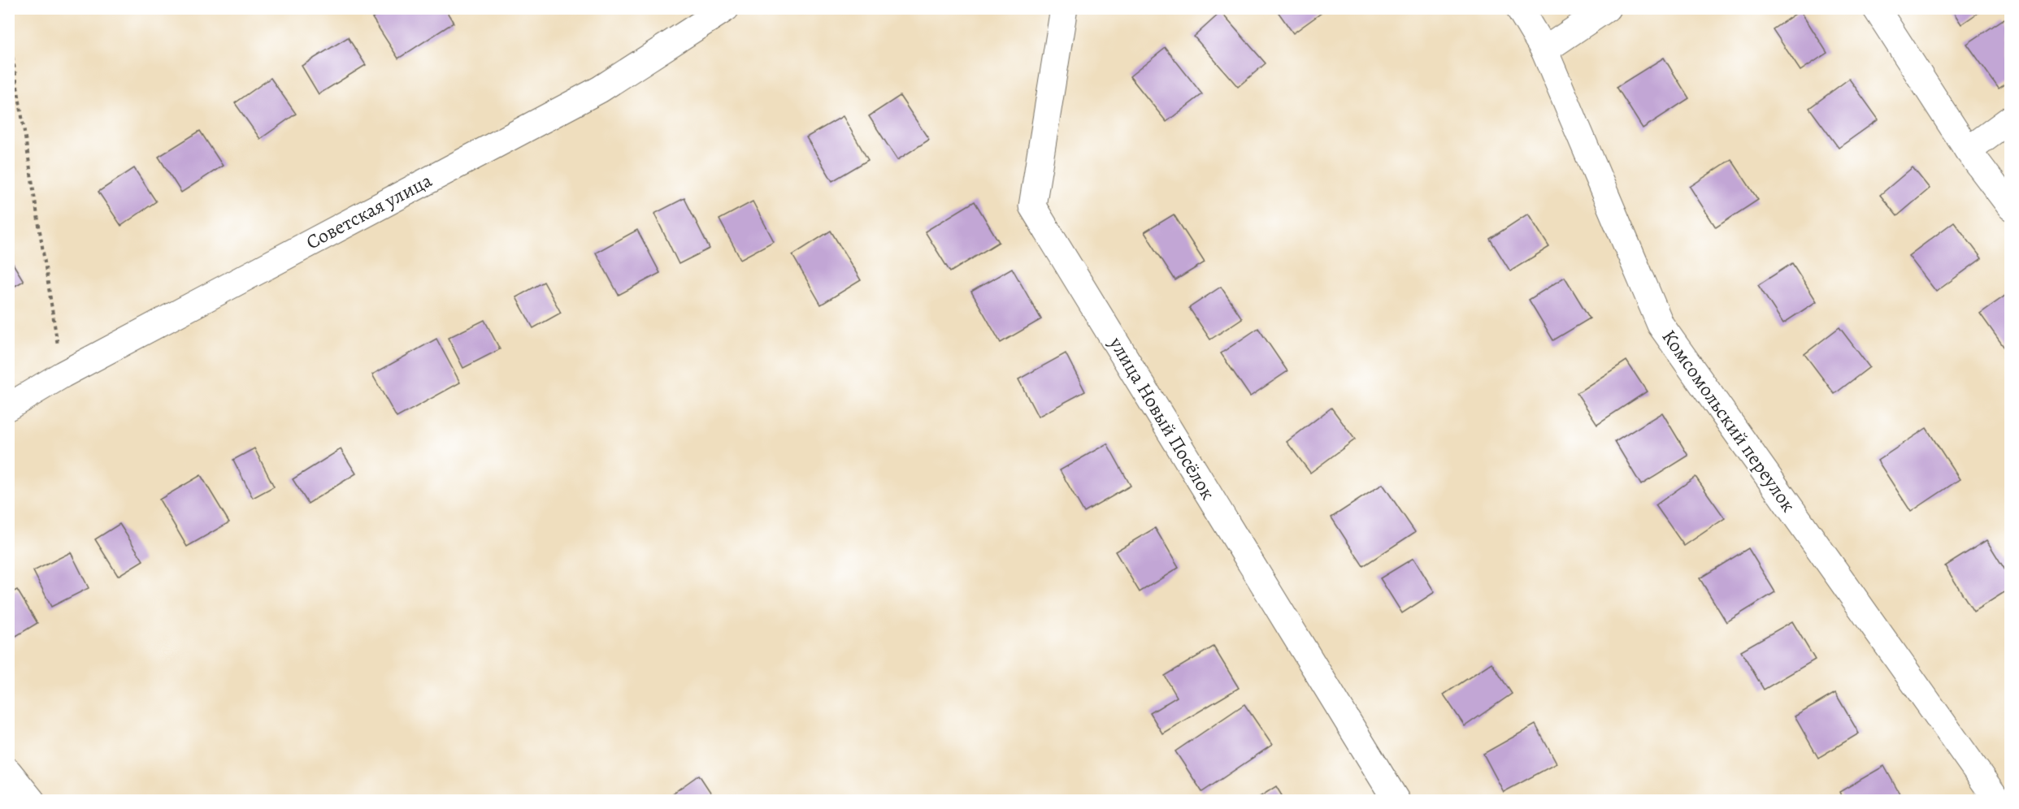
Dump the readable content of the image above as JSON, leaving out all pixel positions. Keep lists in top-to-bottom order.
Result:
{
  "streets": {
    "street": ["Советская улица", "улица Новый Посёлок", "Комсомольский переулок"]
  }
}
